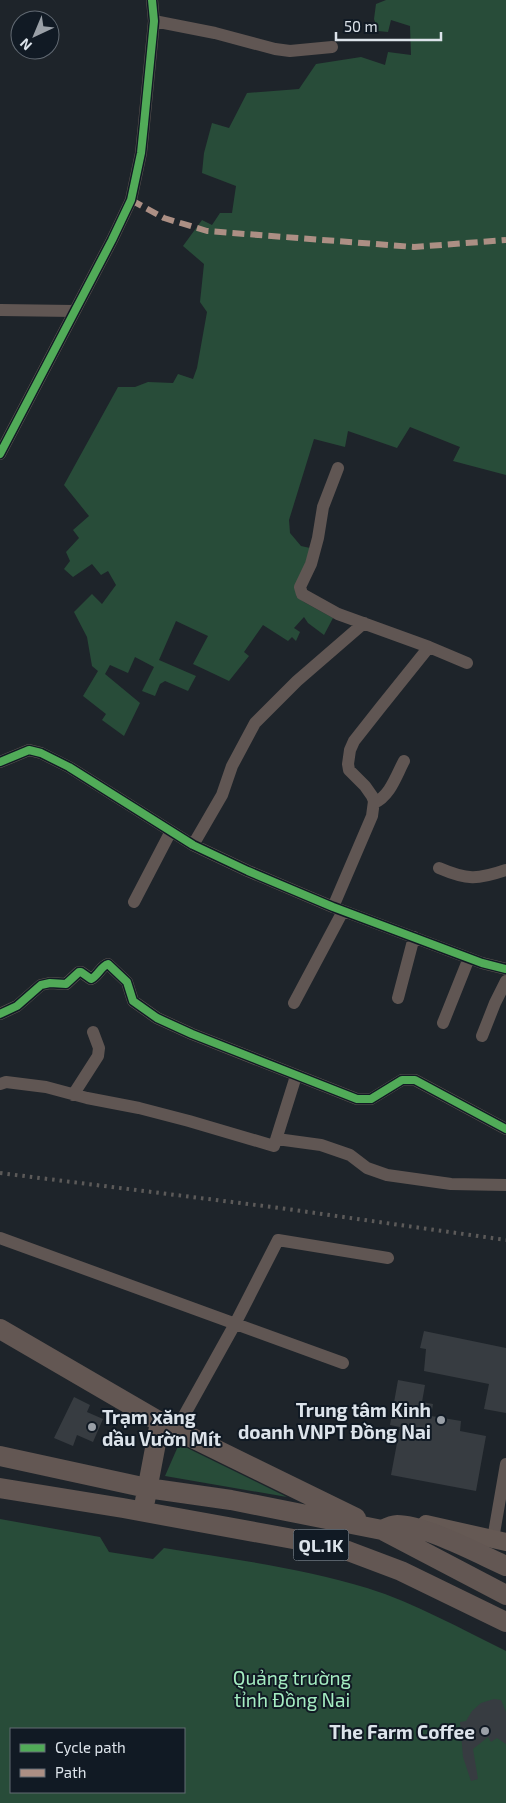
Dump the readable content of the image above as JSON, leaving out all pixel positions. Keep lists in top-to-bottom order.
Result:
{
  "streets": {
    "main road": ["QL.1K"]
  },
  "parks": ["Quảng trường tỉnh Đồng Nai"],
  "places": ["Trung tâm Kinh doanh VNPT Đồng Nai", "Trạm xăng dầu Vườn Mít", "The Farm Coffee"],
  "legend": ["Cycle path", "Path"],
  "scale_bar": "50 m",
  "north": "bottom left"
}
